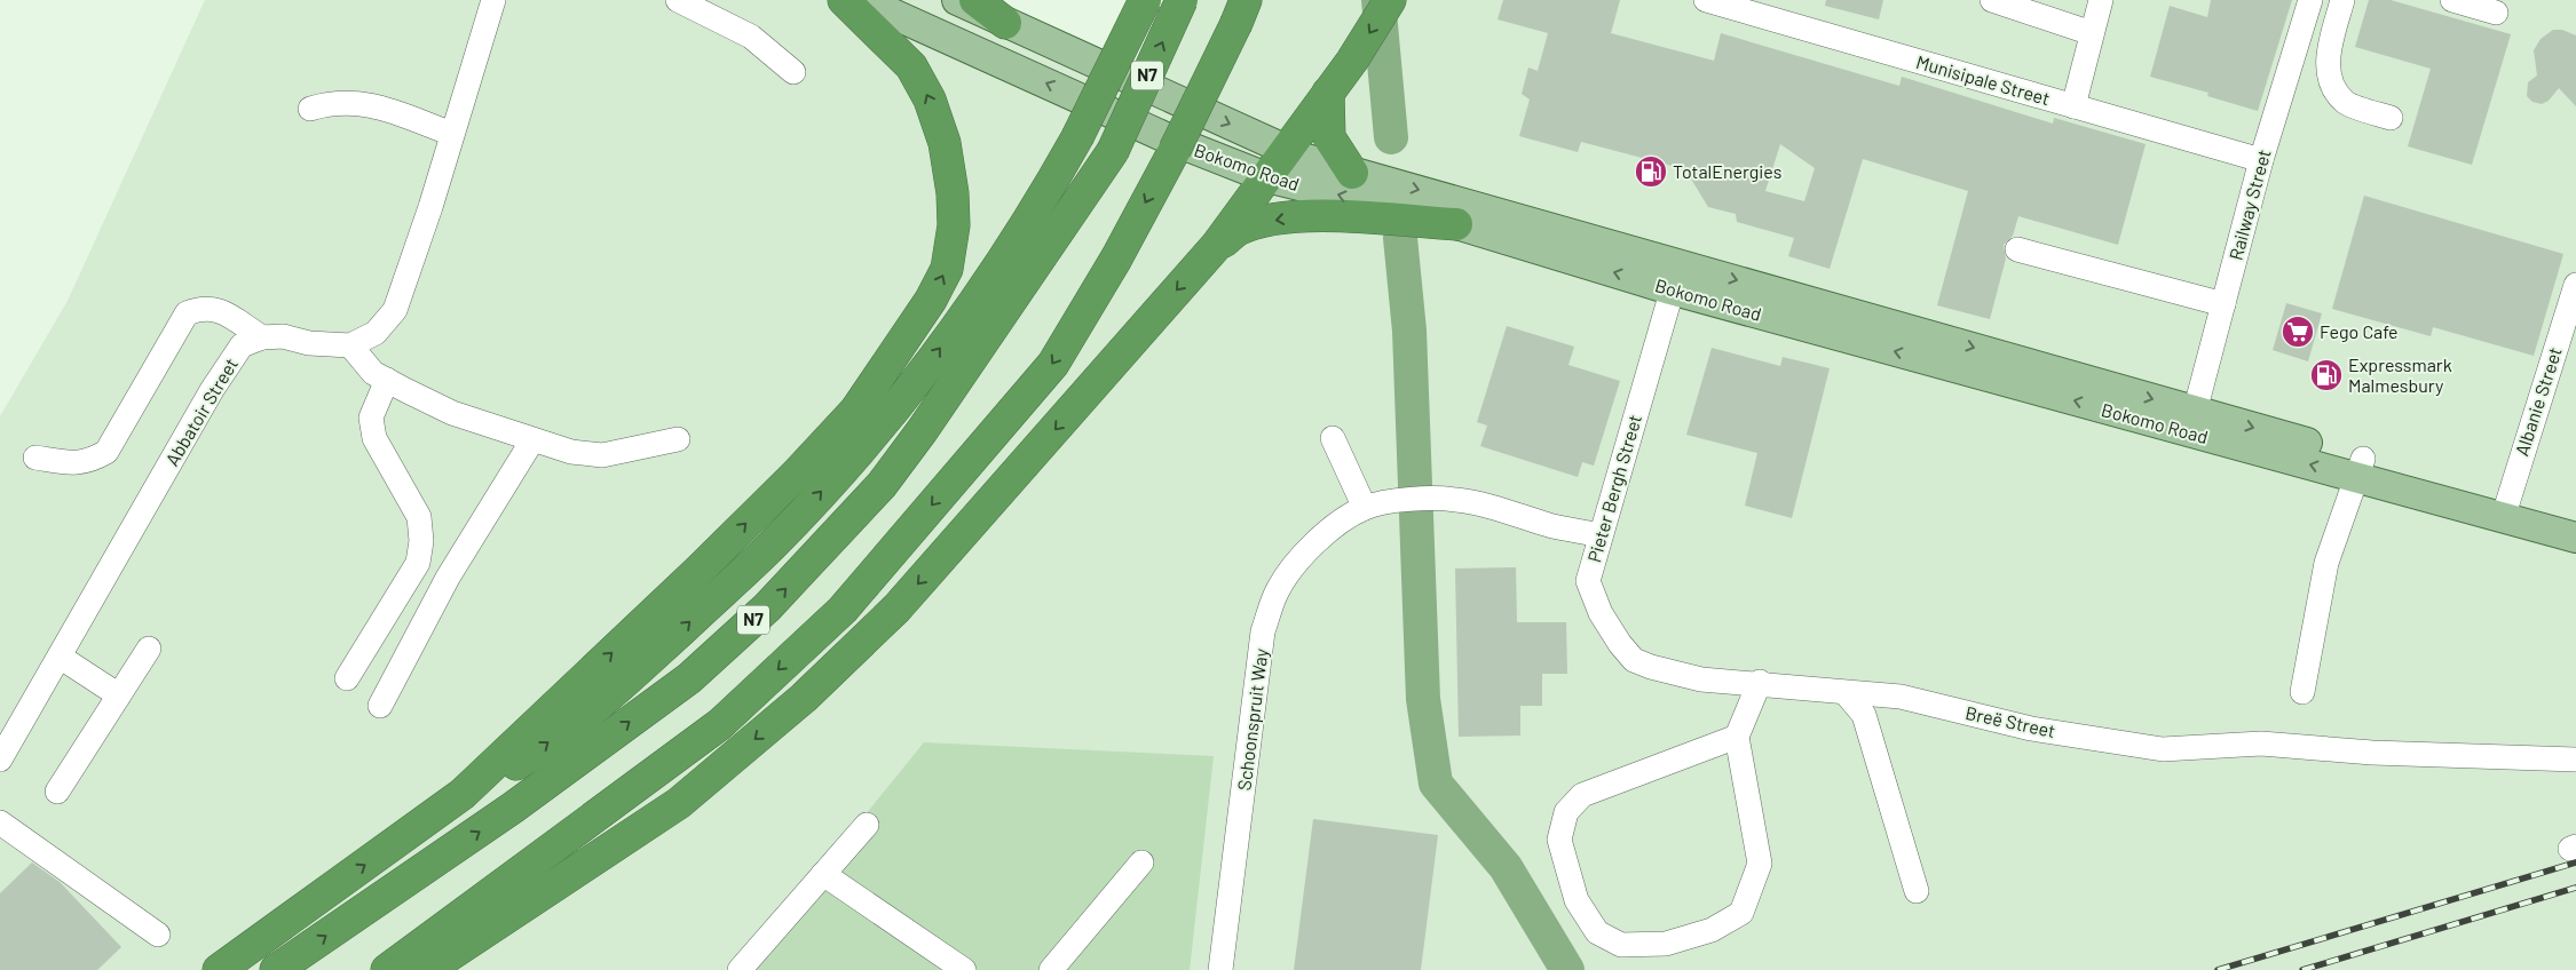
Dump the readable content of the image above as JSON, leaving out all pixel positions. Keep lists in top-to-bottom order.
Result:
{
  "streets": {
    "highway": ["N7"],
    "main road": ["Bokomo Road"],
    "street": [
      "Munisipale Street",
      "Railway Street",
      "Albanie Street",
      "Abbatoir Street",
      "Pieter Bergh Street",
      "Schoonspruit Way",
      "Breë Street"
    ]
  },
  "crossings": [
    ["Munisipale Street", "Railway Street"],
    ["Bokomo Road", "Railway Street"],
    ["Bokomo Road", "Albanie Street"],
    ["Bokomo Road", "Pieter Bergh Street"],
    ["Pieter Bergh Street", "Schoonspruit Way"],
    ["Pieter Bergh Street", "Breë Street"]
  ],
  "places": {
    "fuel station": ["TotalEnergies", "Expressmark Malmesbury"],
    "supermarket": ["Fego Cafe"]
  }
}
